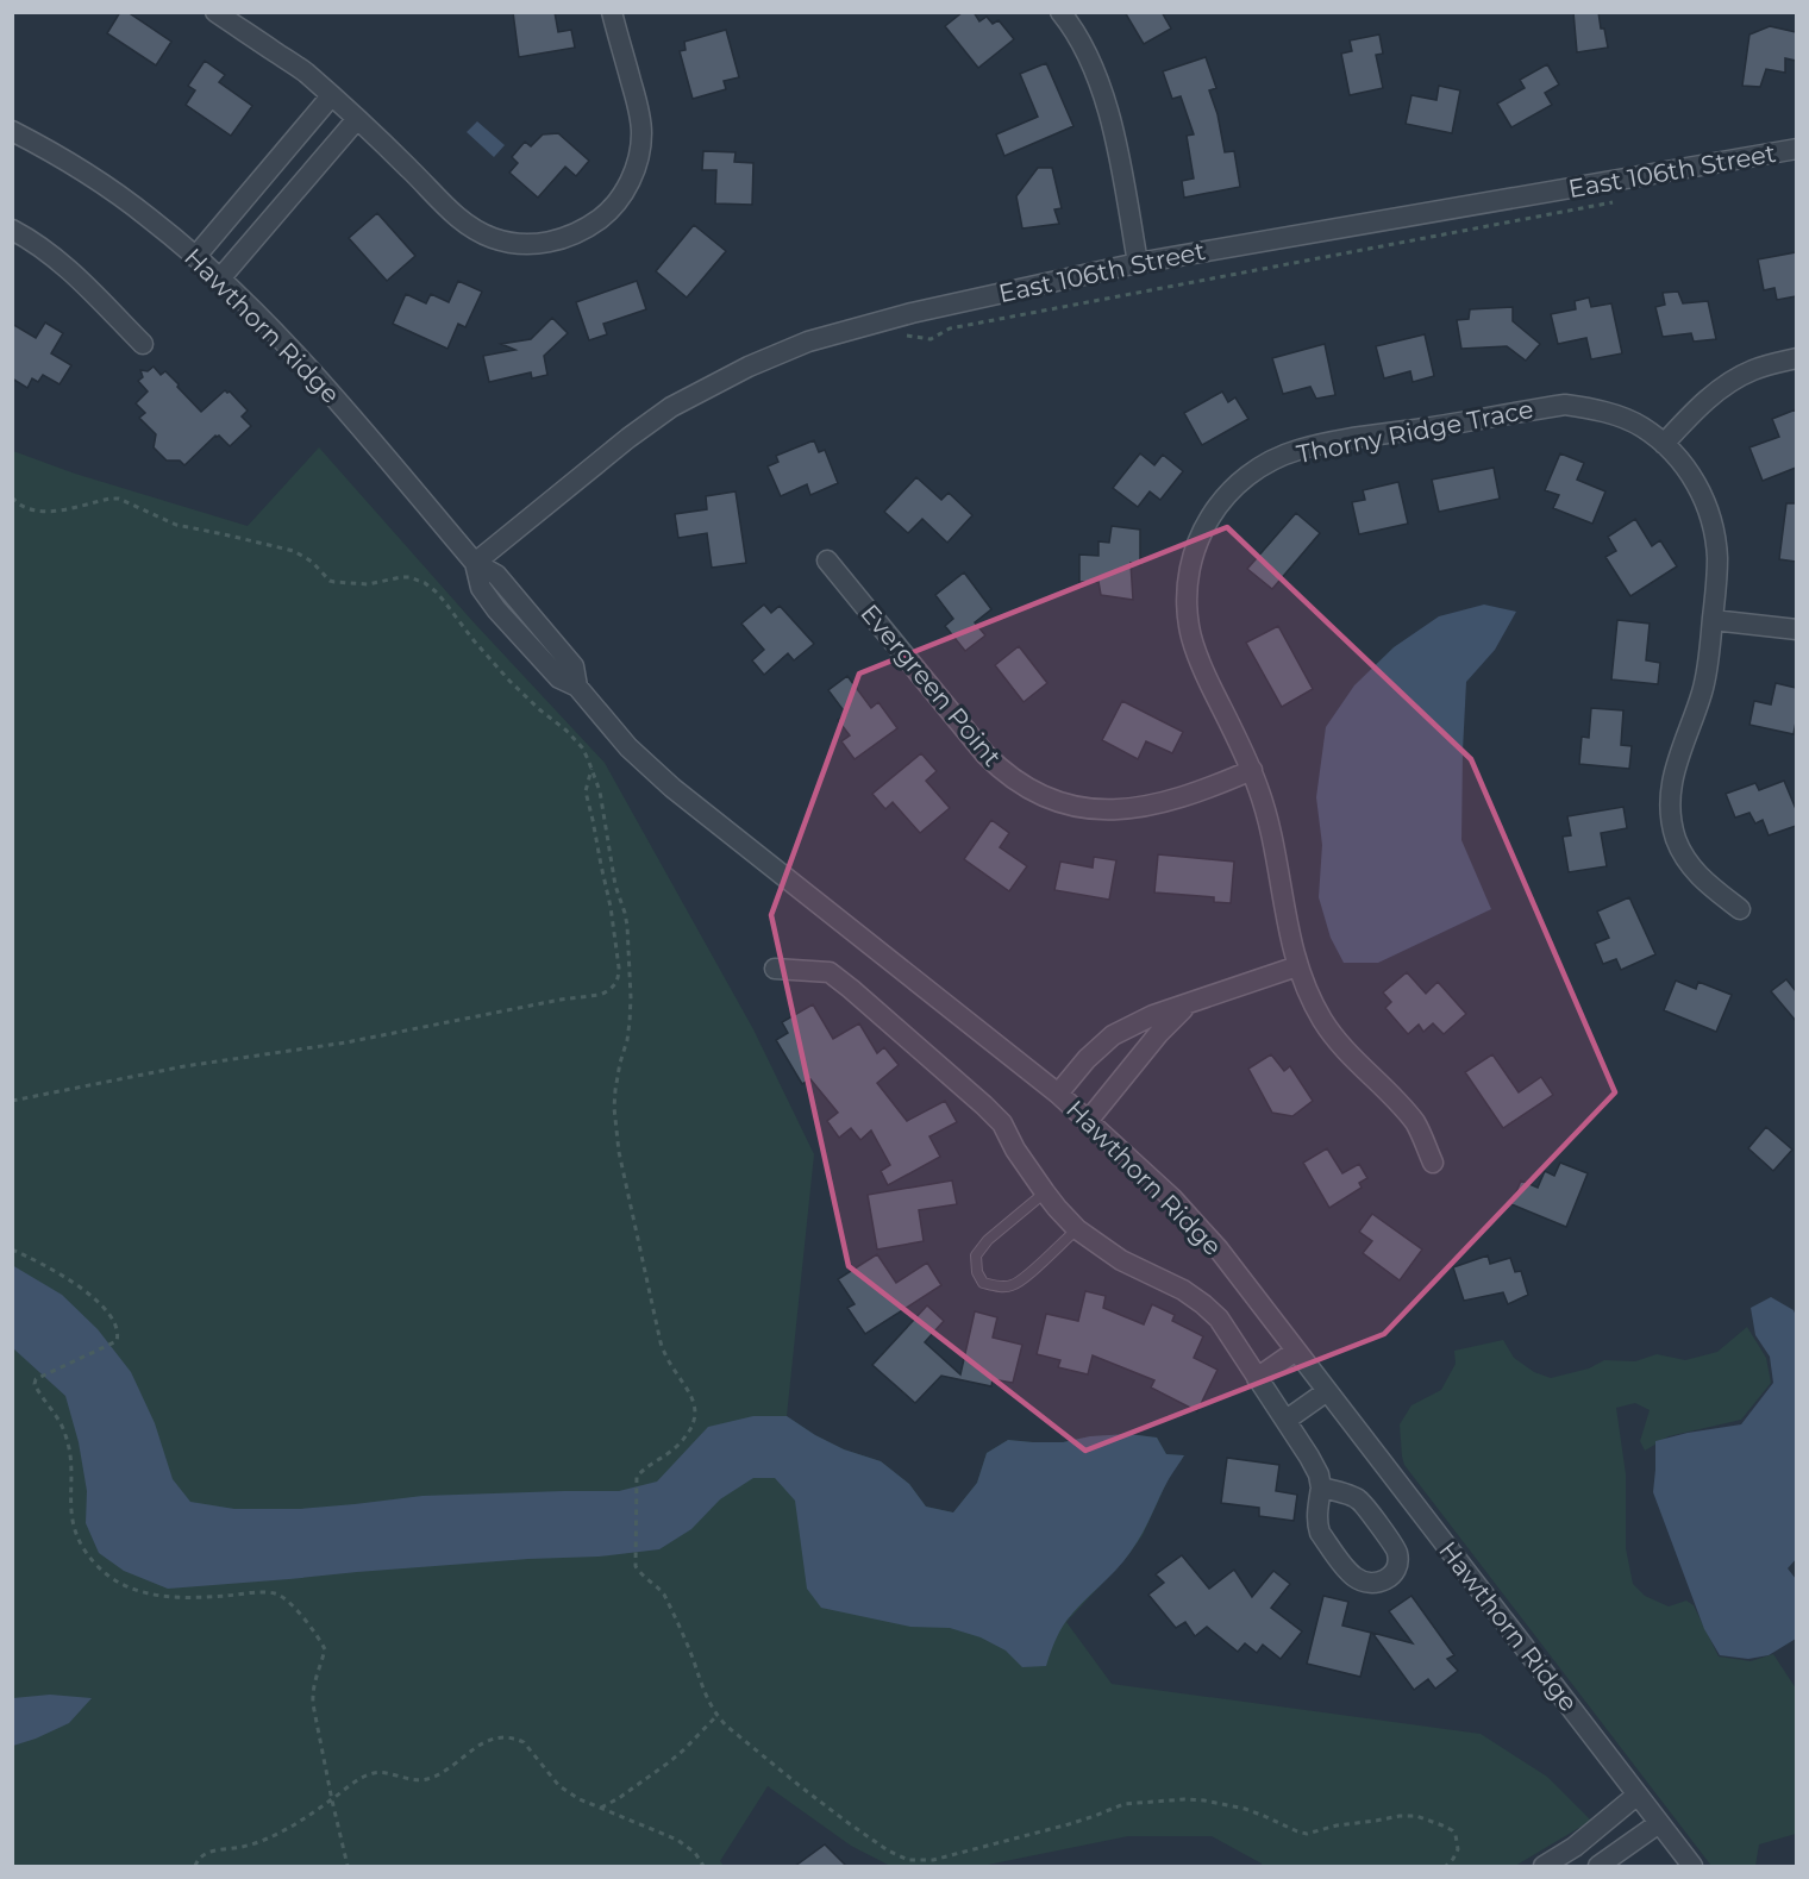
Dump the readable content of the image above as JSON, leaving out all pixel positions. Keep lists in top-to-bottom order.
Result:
{
  "streets": {
    "street": [
      "East 106th Street",
      "Hawthorn Ridge",
      "Thorny Ridge Trace",
      "Evergreen Point"
    ]
  },
  "crossings": [
    ["East 106th Street", "Hawthorn Ridge"],
    ["Thorny Ridge Trace", "Evergreen Point"]
  ]
}
